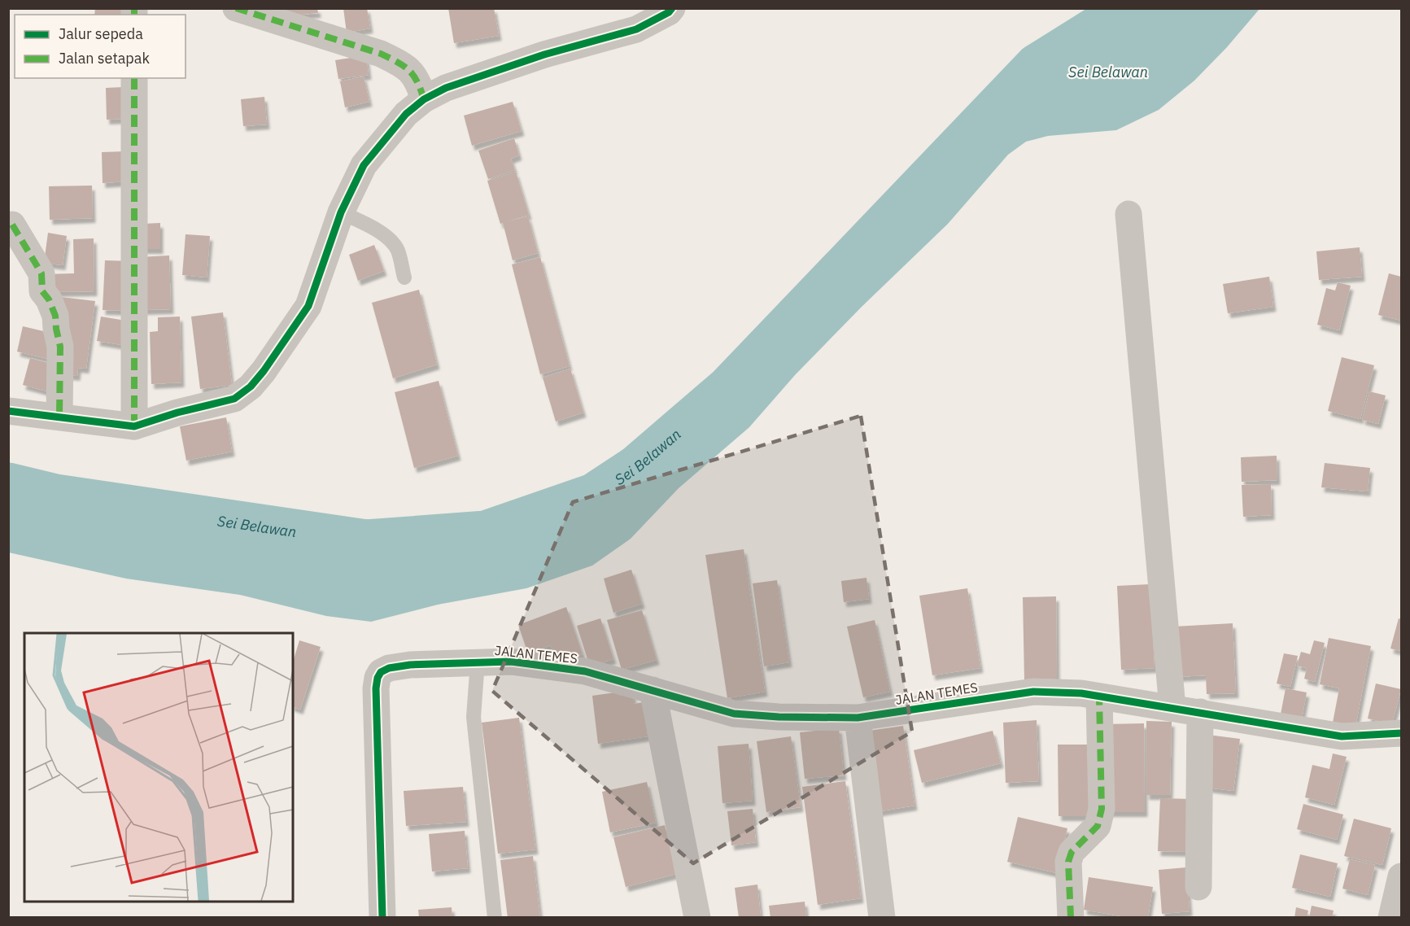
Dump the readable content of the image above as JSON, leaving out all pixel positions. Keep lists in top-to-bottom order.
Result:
{
  "streets": {
    "street": ["JALAN TEMES"]
  },
  "water": ["Sei Belawan"],
  "legend": ["Jalur sepeda", "Jalan setapak"]
}
